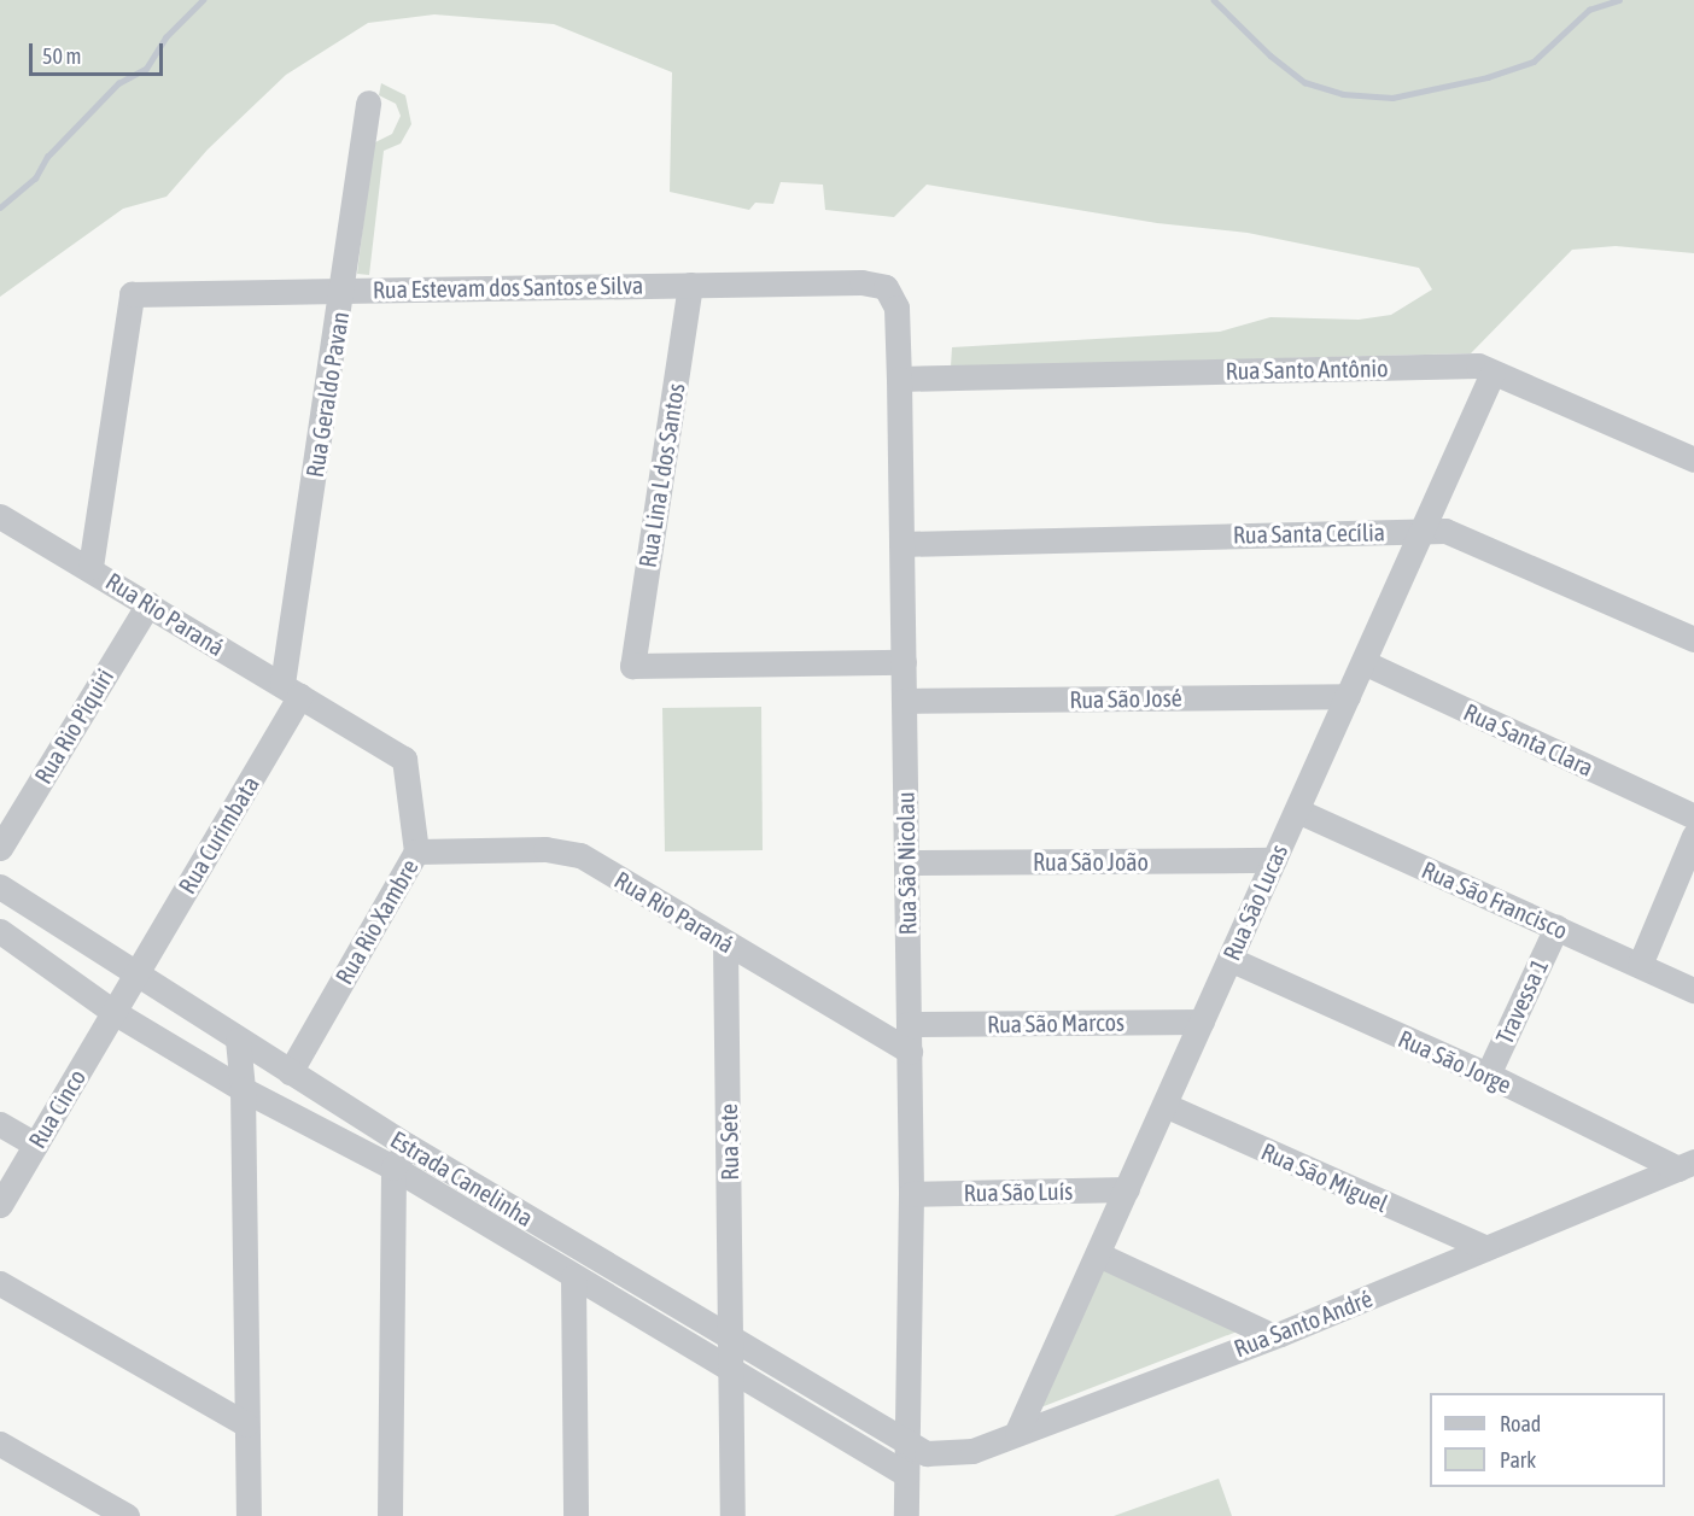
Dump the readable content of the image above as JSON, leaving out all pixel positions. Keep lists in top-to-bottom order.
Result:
{
  "streets": {
    "street": [
      "Rua Estevam dos Santos e Silva",
      "Rua Santo Antônio",
      "Rua Geraldo Pavan",
      "Rua Lina L dos Santos",
      "Rua Santa Cecília",
      "Rua Rio Paraná",
      "Rua São José",
      "Rua Rio Piquiri",
      "Rua Santa Clara",
      "Rua Curimbata",
      "Rua São João",
      "Rua São Nicolau",
      "Rua São Francisco",
      "Rua São Lucas",
      "Rua Rio Xambre",
      "Travessa 1",
      "Rua São Marcos",
      "Rua São Jorge",
      "Rua Cinco",
      "Rua Sete",
      "Rua São Miguel",
      "Estrada Canelinha",
      "Rua São Luís",
      "Rua Santo André"
    ]
  },
  "crossings": [
    ["Rua Estevam dos Santos e Silva", "Rua Geraldo Pavan"],
    ["Rua Estevam dos Santos e Silva", "Rua Lina L dos Santos"],
    ["Rua Estevam dos Santos e Silva", "Rua Rio Paraná"],
    ["Rua Estevam dos Santos e Silva", "Rua São Nicolau"],
    ["Rua Santo Antônio", "Rua São Nicolau"],
    ["Rua Santo Antônio", "Rua São Lucas"],
    ["Rua Geraldo Pavan", "Rua Rio Paraná"],
    ["Rua Geraldo Pavan", "Rua Curimbata"],
    ["Rua Lina L dos Santos", "Rua São Nicolau"],
    ["Rua Santa Cecília", "Rua São Nicolau"],
    ["Rua Santa Cecília", "Rua São Lucas"],
    ["Rua Rio Paraná", "Rua Rio Piquiri"],
    ["Rua Rio Paraná", "Rua Curimbata"],
    ["Rua Rio Paraná", "Rua São Nicolau"],
    ["Rua Rio Paraná", "Rua Rio Xambre"],
    ["Rua Rio Paraná", "Rua Sete"],
    ["Rua São José", "Rua São Nicolau"],
    ["Rua São José", "Rua São Lucas"],
    ["Rua Santa Clara", "Rua São Lucas"],
    ["Rua Curimbata", "Rua Cinco"],
    ["Rua Curimbata", "Estrada Canelinha"],
    ["Rua São João", "Rua São Nicolau"],
    ["Rua São João", "Rua São Lucas"],
    ["Rua São Nicolau", "Rua São Marcos"],
    ["Rua São Nicolau", "Estrada Canelinha"],
    ["Rua São Nicolau", "Rua São Luís"],
    ["Rua São Nicolau", "Rua Santo André"],
    ["Rua São Francisco", "Rua São Lucas"],
    ["Rua São Francisco", "Travessa 1"],
    ["Rua São Lucas", "Rua São Marcos"],
    ["Rua São Lucas", "Rua São Jorge"],
    ["Rua São Lucas", "Rua São Miguel"],
    ["Rua São Lucas", "Rua São Luís"],
    ["Rua São Lucas", "Rua Santo André"],
    ["Rua Rio Xambre", "Estrada Canelinha"],
    ["Travessa 1", "Rua São Jorge"],
    ["Rua São Jorge", "Rua Santo André"],
    ["Rua Cinco", "Estrada Canelinha"],
    ["Rua Sete", "Estrada Canelinha"],
    ["Rua São Miguel", "Rua Santo André"],
    ["Estrada Canelinha", "Rua Santo André"]
  ],
  "legend": ["Road", "Park"],
  "scale_bar": "50 m"
}
